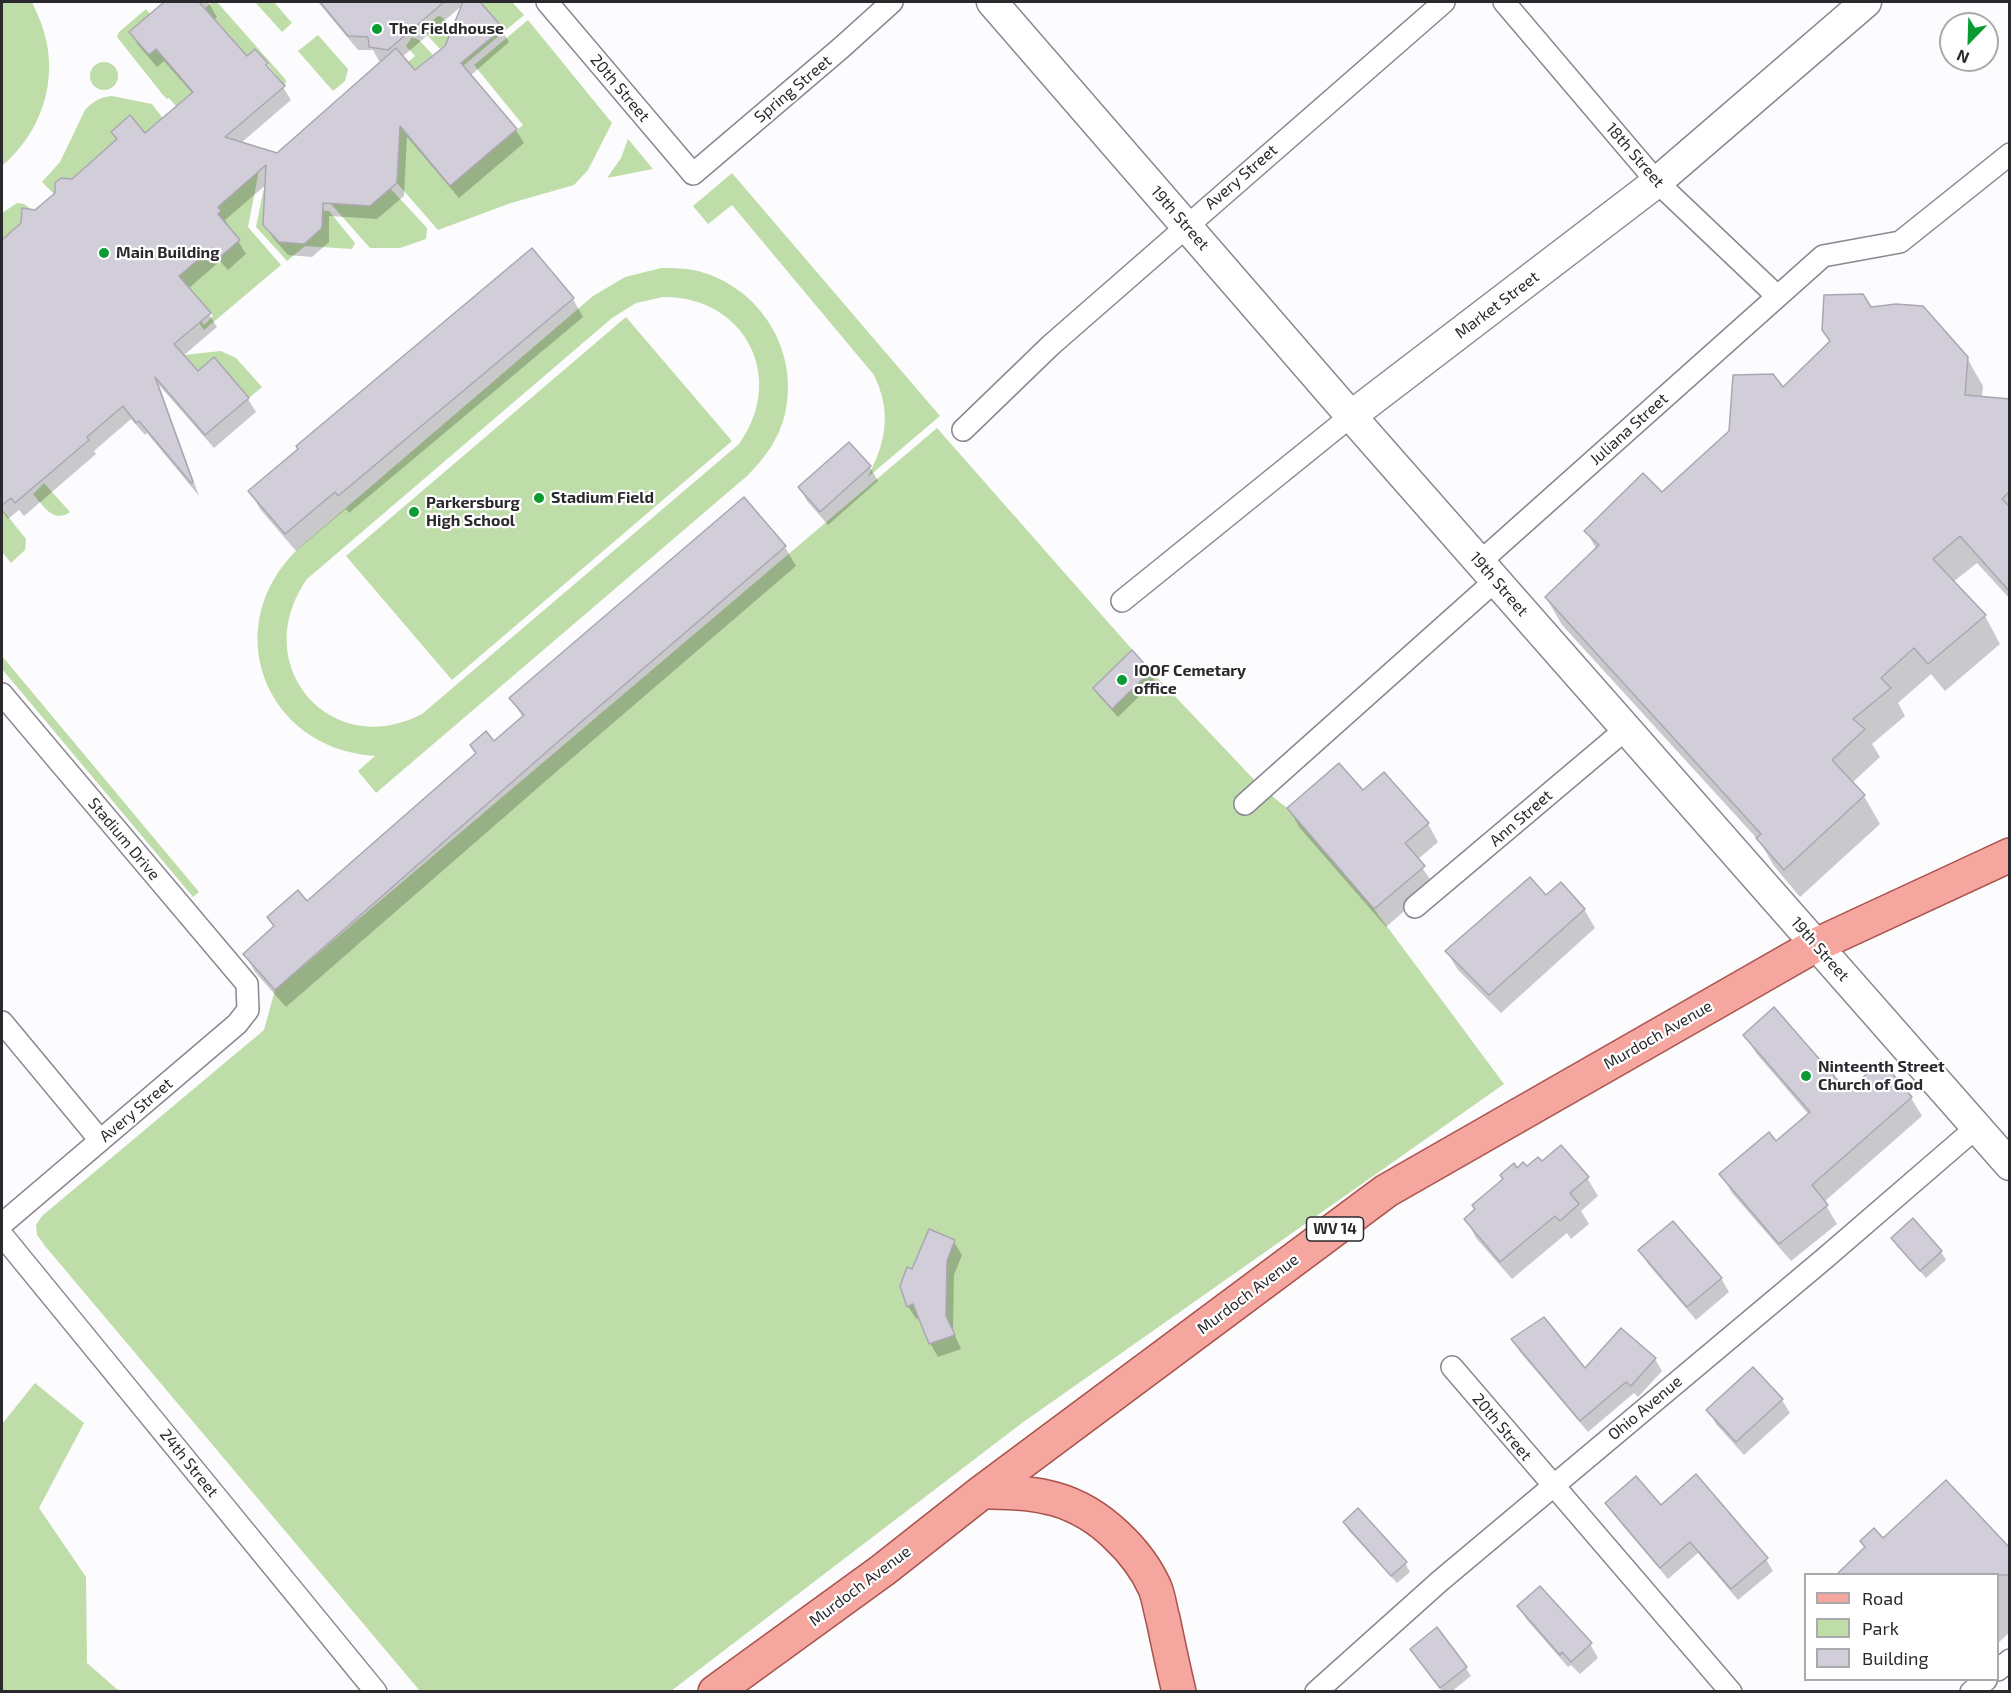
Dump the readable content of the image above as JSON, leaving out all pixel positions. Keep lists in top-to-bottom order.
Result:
{
  "streets": {
    "main road": ["Murdoch Avenue", "WV 14"],
    "street": [
      "20th Street",
      "Spring Street",
      "18th Street",
      "Avery Street",
      "19th Street",
      "Market Street",
      "Juliana Street",
      "Ann Street",
      "Stadium Drive",
      "Ohio Avenue",
      "24th Street"
    ]
  },
  "crossings": [
    ["20th Street", "Spring Street"],
    ["20th Street", "Ohio Avenue"],
    ["18th Street", "Market Street"],
    ["18th Street", "Juliana Street"],
    ["Avery Street", "19th Street"],
    ["Avery Street", "Stadium Drive"],
    ["19th Street", "Market Street"],
    ["19th Street", "Juliana Street"],
    ["19th Street", "Ann Street"],
    ["19th Street", "Murdoch Avenue"],
    ["19th Street", "Ohio Avenue"]
  ],
  "places": [
    "The Fieldhouse",
    "Main Building",
    "Stadium Field",
    "Parkersburg High School",
    "IOOF Cemetary office",
    "Ninteenth Street Church of God"
  ],
  "legend": ["Road", "Park", "Building"],
  "north": "bottom left"
}
